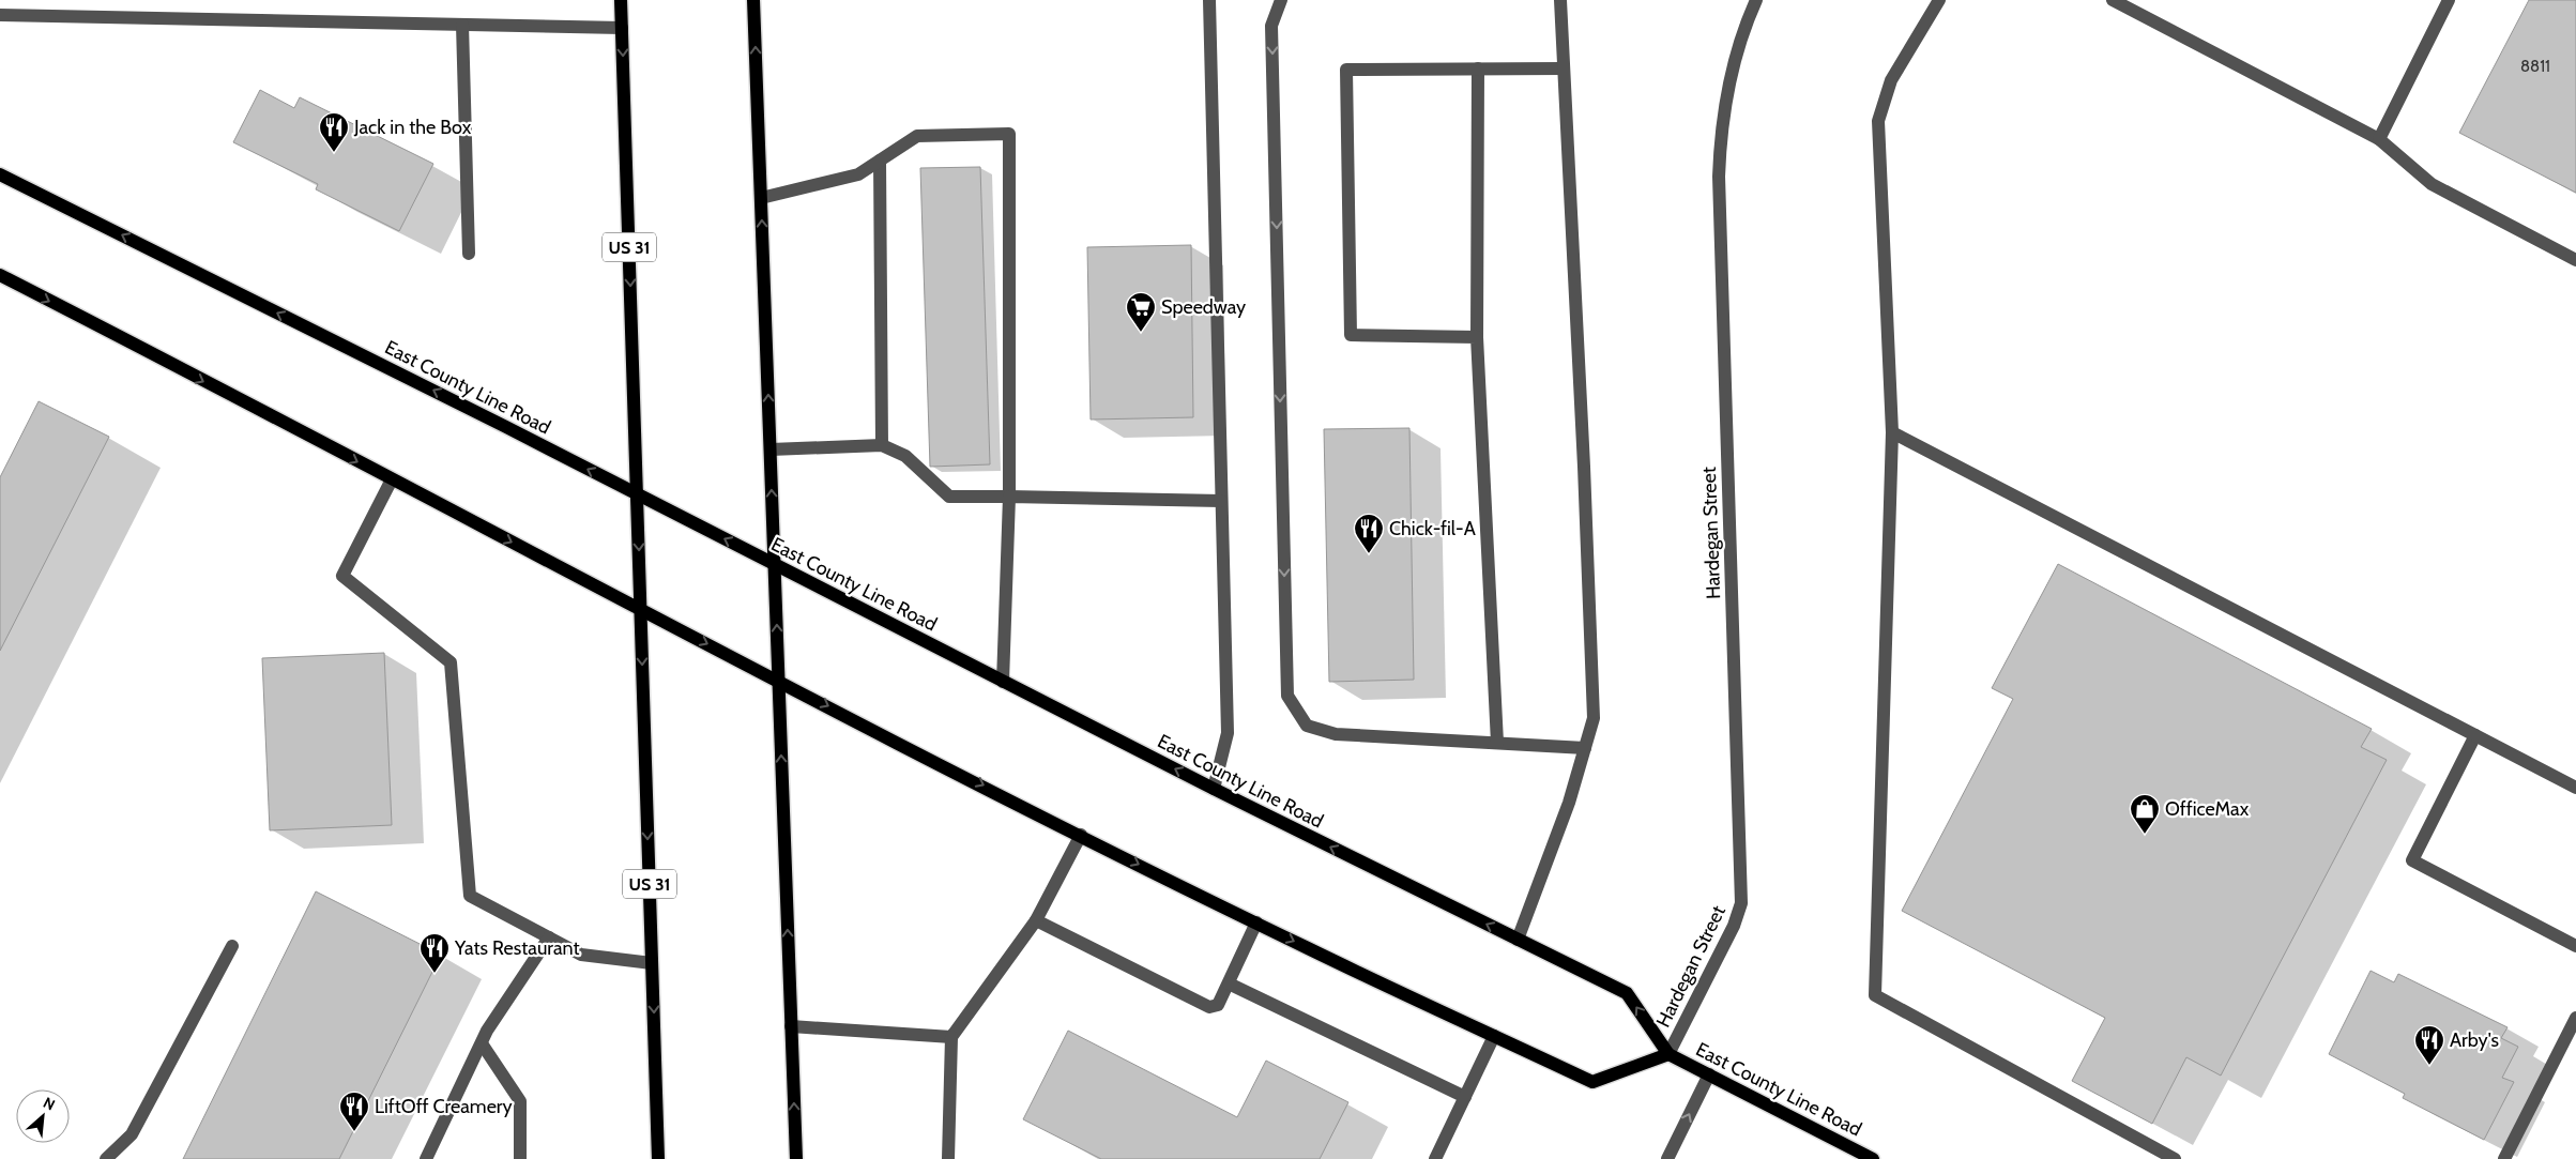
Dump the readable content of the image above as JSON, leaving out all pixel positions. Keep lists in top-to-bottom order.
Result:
{
  "streets": {
    "main road": ["US 31", "East County Line Road"],
    "street": ["Hardegan Street"]
  },
  "crossings": [
    ["US 31", "East County Line Road"],
    ["East County Line Road", "Hardegan Street"]
  ],
  "places": {
    "restaurant": [
      "Jack in the Box",
      "Chick-fil-A",
      "Yats Restaurant",
      "Arby's",
      "LiftOff Creamery"
    ],
    "supermarket": ["Speedway"],
    "shop": ["OfficeMax"]
  },
  "house_numbers": ["8811"],
  "north": "top right"
}
